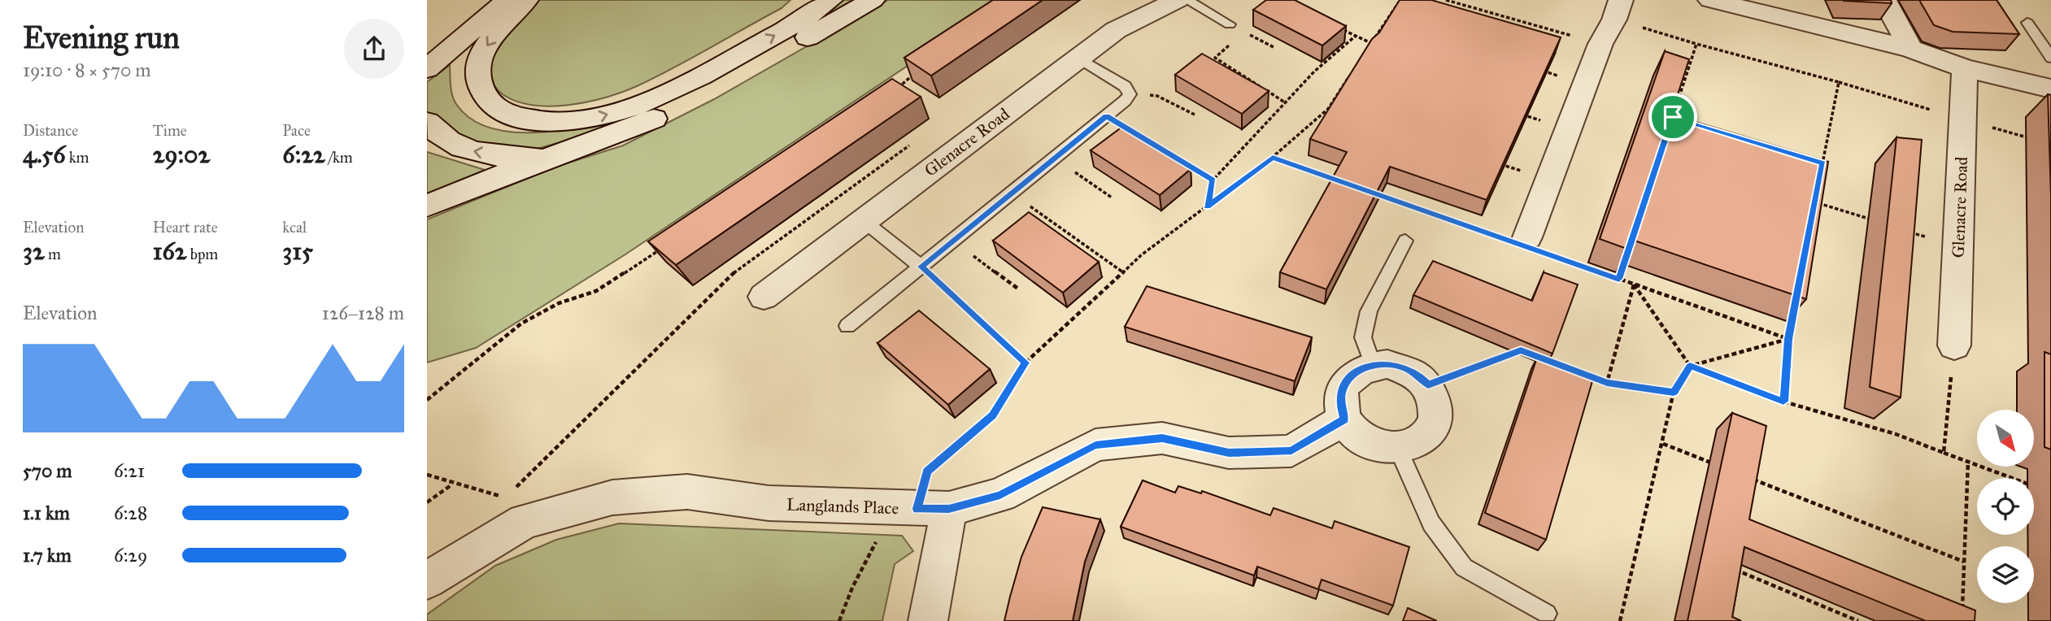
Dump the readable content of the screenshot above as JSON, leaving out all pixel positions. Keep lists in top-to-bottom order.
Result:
{
  "streets": {
    "street": ["Glenacre Road", "Langlands Place"]
  },
  "north": "bottom right",
  "page": {
    "heading": ["Evening run", "19:10 · 8 × 570 m"],
    "stats": [
      ["Distance", "4.56 km"],
      ["Time", "29:02"],
      ["Pace", "6:22 /km"],
      ["Elevation", "32 m"],
      ["Heart rate", "162 bpm"],
      ["kcal", "315"]
    ],
    "chart": ["Elevation", "126–128 m"],
    "list": [
      {
        "name": "570 m",
        "note": "6:21"
      },
      {
        "name": "1.1 km",
        "note": "6:28"
      },
      {
        "name": "1.7 km",
        "note": "6:29"
      }
    ]
  }
}
